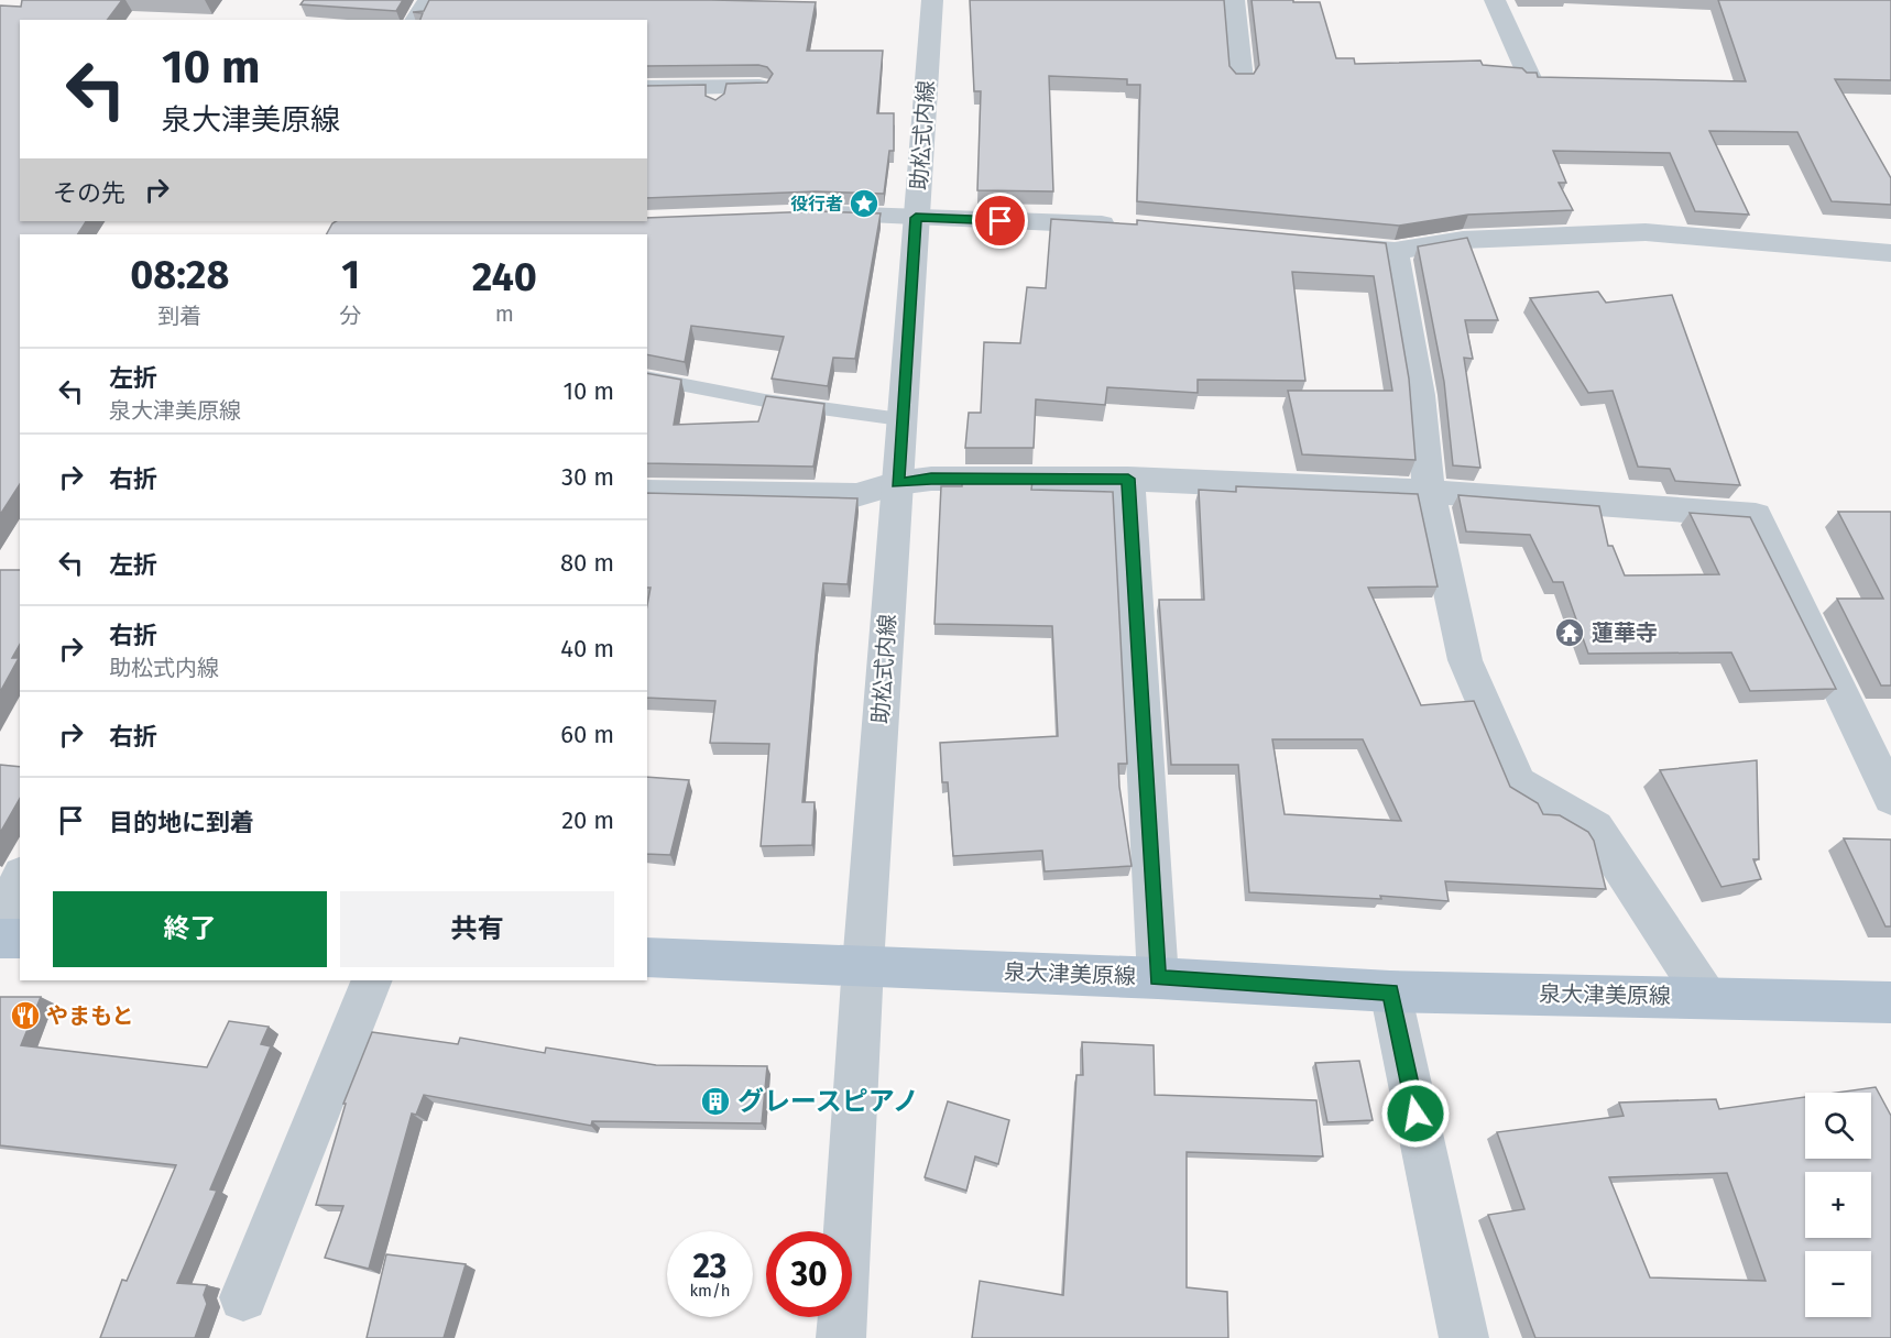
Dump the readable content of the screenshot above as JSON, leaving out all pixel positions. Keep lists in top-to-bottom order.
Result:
{
  "streets": {
    "main road": ["泉大津美原線"],
    "street": ["助松式内線"]
  },
  "crossings": [
    ["助松式内線", "泉大津美原線"]
  ],
  "places": {
    "place": ["役行者"],
    "temple": ["蓮華寺"],
    "restaurant": ["やまもと"],
    "building": ["グレースピアノ"]
  },
  "page": {
    "turn": ["10 m", "泉大津美原線"],
    "then": "その先",
    "eta": [
      "08:28",
      "到着",
      "1",
      "分",
      "240",
      "m"
    ],
    "list": [
      {
        "name": "左折",
        "note": "泉大津美原線",
        "value": "10 m"
      },
      {
        "name": "右折",
        "value": "30 m"
      },
      {
        "name": "左折",
        "value": "80 m"
      },
      {
        "name": "右折",
        "note": "助松式内線",
        "value": "40 m"
      },
      {
        "name": "右折",
        "value": "60 m"
      },
      {
        "name": "目的地に到着",
        "value": "20 m"
      }
    ],
    "buttons": ["終了", "共有"],
    "map_buttons": ["+", "−"],
    "speed": "23 km/h",
    "limit": "30"
  }
}
